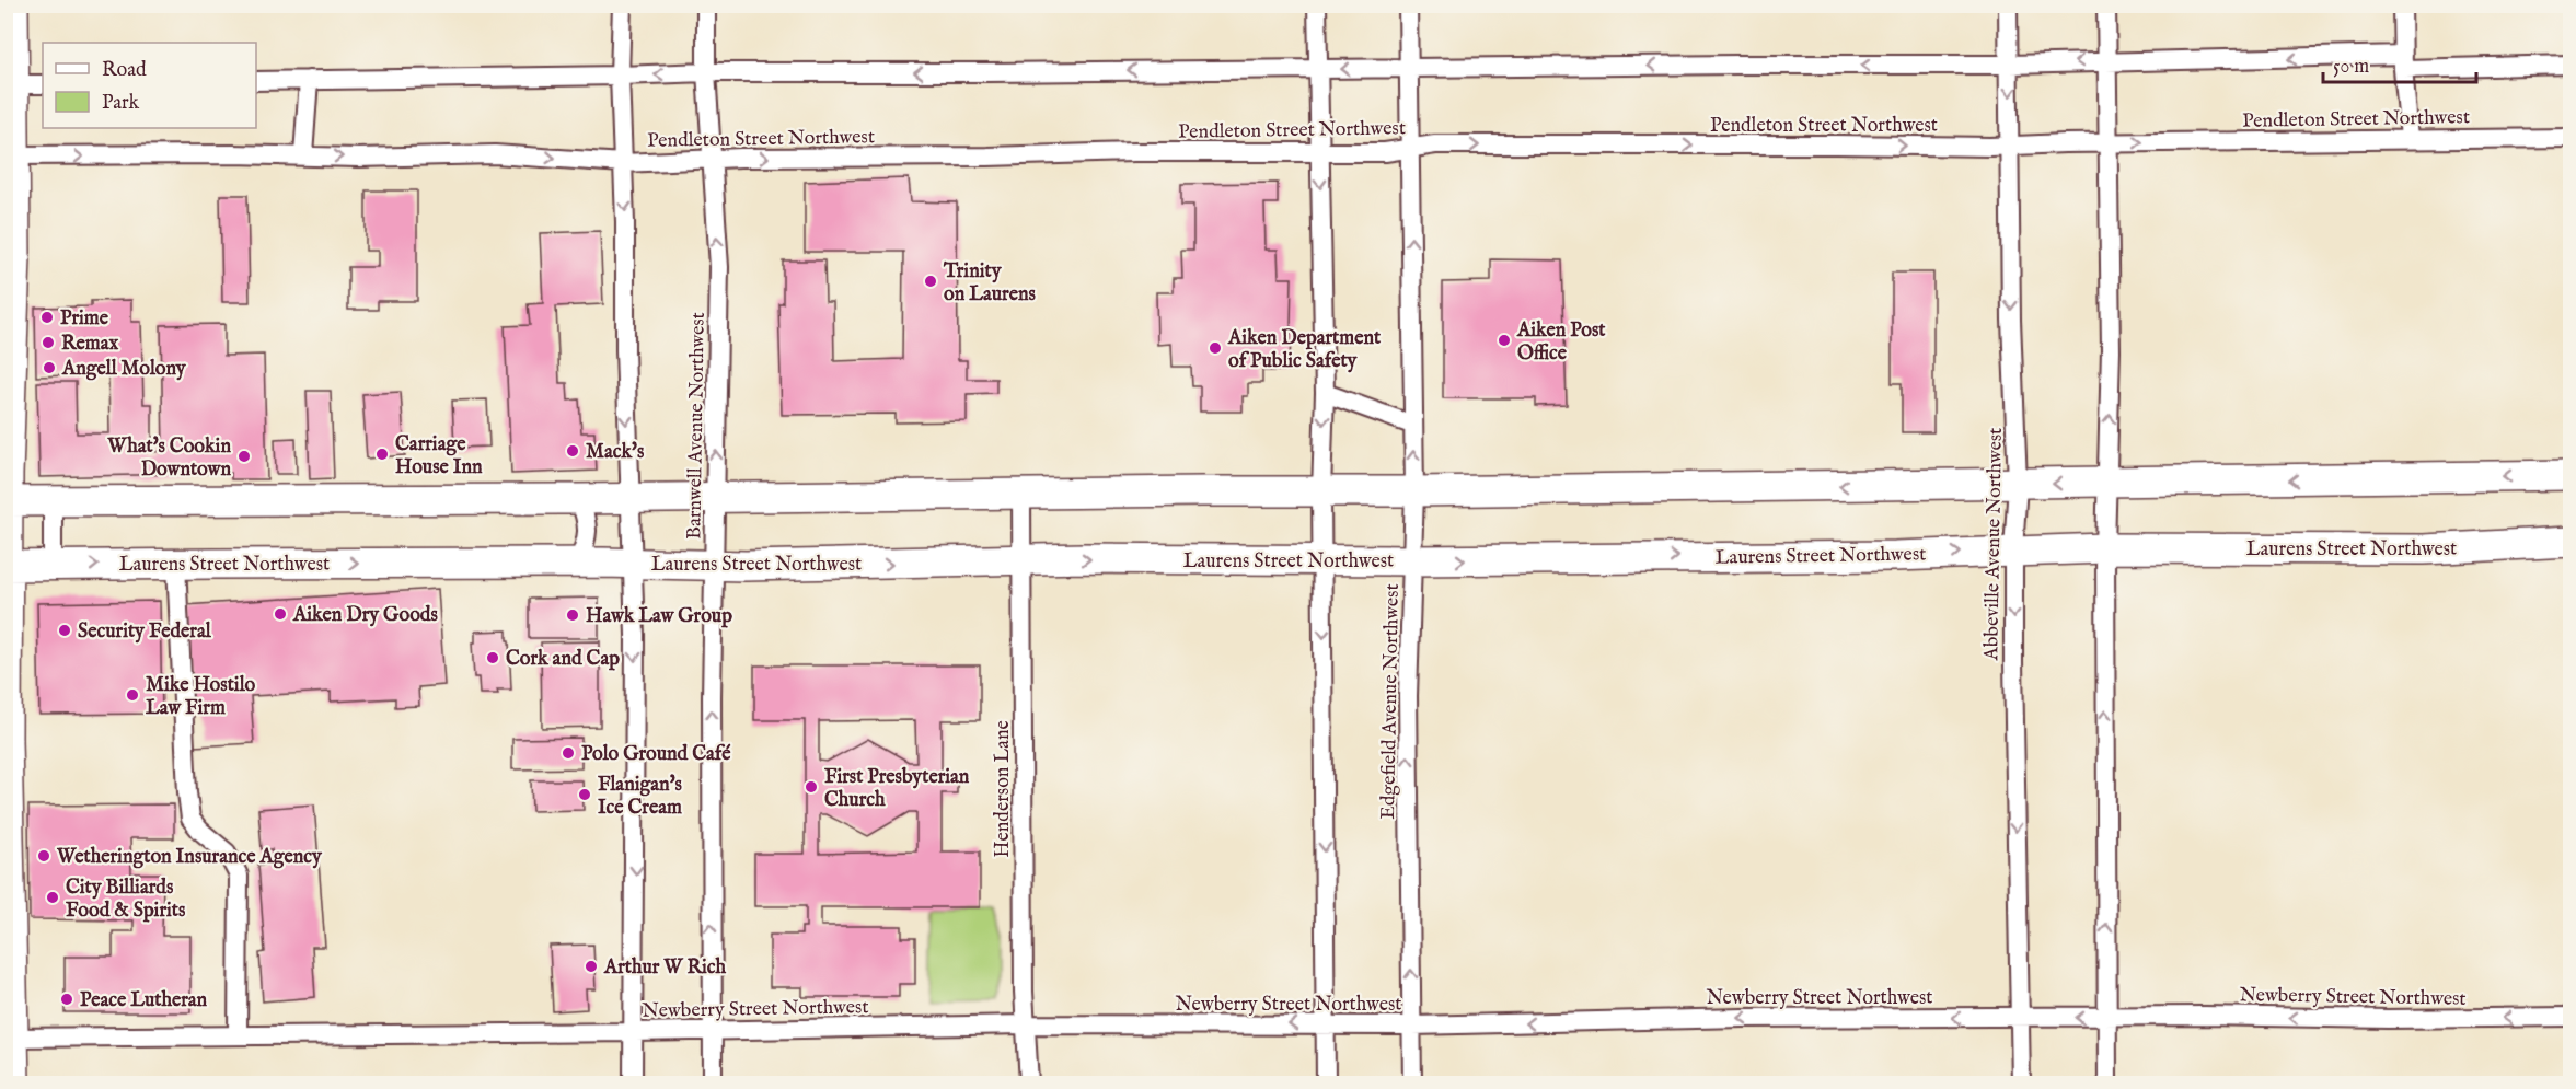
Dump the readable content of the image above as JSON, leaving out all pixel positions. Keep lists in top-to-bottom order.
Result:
{
  "streets": {
    "main road": ["Laurens Street Northwest"],
    "street": [
      "Pendleton Street Northwest",
      "Barnwell Avenue Northwest",
      "Abbeville Avenue Northwest",
      "Edgefield Avenue Northwest",
      "Henderson Lane",
      "Newberry Street Northwest"
    ]
  },
  "crossings": [
    ["Pendleton Street Northwest", "Barnwell Avenue Northwest"],
    ["Pendleton Street Northwest", "Abbeville Avenue Northwest"],
    ["Pendleton Street Northwest", "Edgefield Avenue Northwest"],
    ["Barnwell Avenue Northwest", "Laurens Street Northwest"],
    ["Barnwell Avenue Northwest", "Newberry Street Northwest"],
    ["Abbeville Avenue Northwest", "Laurens Street Northwest"],
    ["Abbeville Avenue Northwest", "Newberry Street Northwest"],
    ["Laurens Street Northwest", "Edgefield Avenue Northwest"],
    ["Laurens Street Northwest", "Henderson Lane"],
    ["Edgefield Avenue Northwest", "Newberry Street Northwest"],
    ["Henderson Lane", "Newberry Street Northwest"]
  ],
  "one_way": ["Newberry Street Northwest"],
  "places": [
    "Trinity on Laurens",
    "Prime",
    "Aiken Post Office",
    "Remax",
    "Aiken Department of Public Safety",
    "Angell Molony",
    "Mack's",
    "Carriage House Inn",
    "What's Cookin Downtown",
    "Aiken Dry Goods",
    "Hawk Law Group",
    "Security Federal",
    "Cork and Cap",
    "Mike Hostilo Law Firm",
    "Polo Ground Café",
    "First Presbyterian Church",
    "Flanigan's Ice Cream",
    "Wetherington Insurance Agency",
    "City Billiards Food & Spirits",
    "Arthur W Rich",
    "Peace Lutheran"
  ],
  "legend": ["Road", "Park"],
  "scale_bar": "50 m"
}
